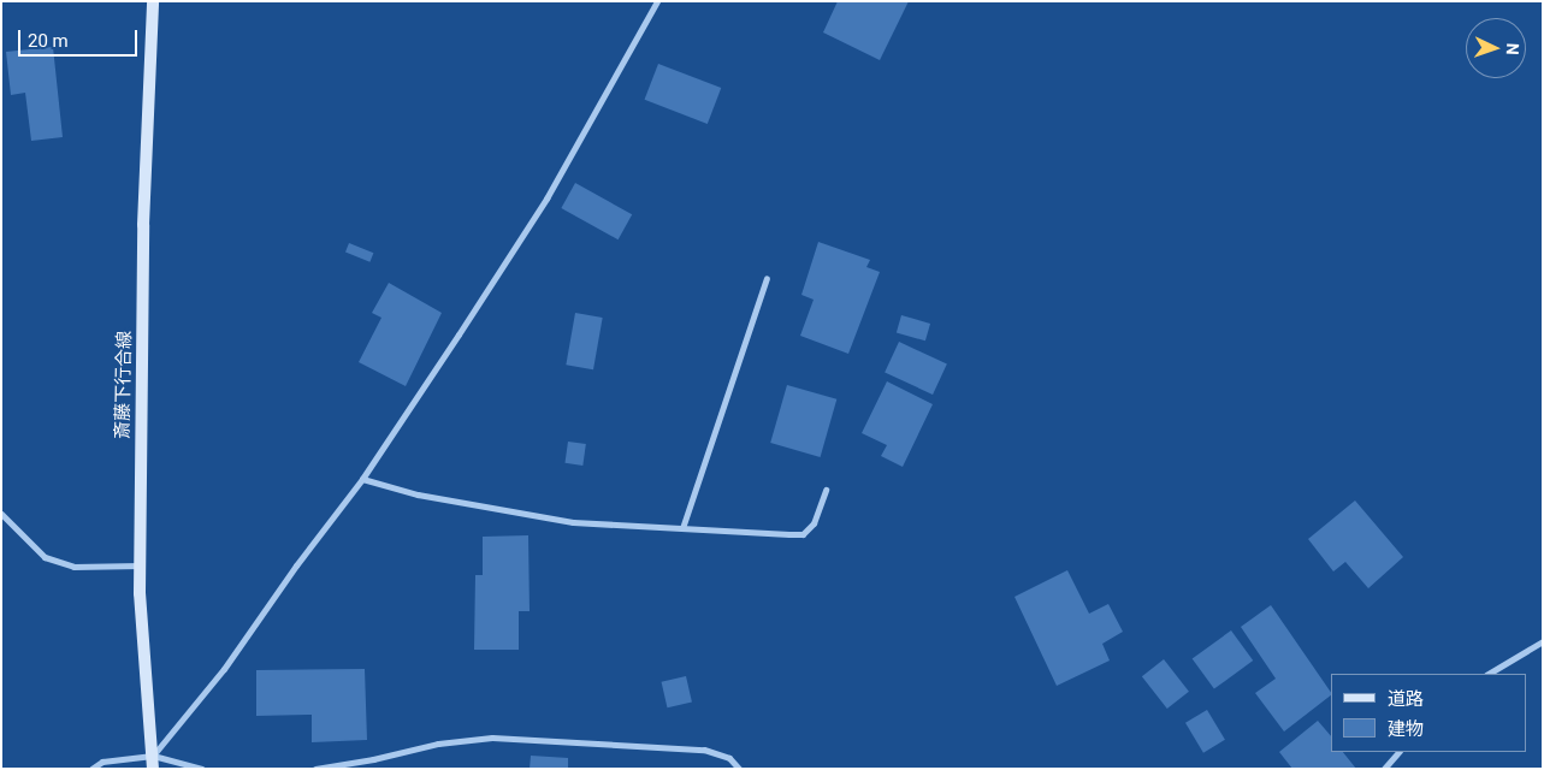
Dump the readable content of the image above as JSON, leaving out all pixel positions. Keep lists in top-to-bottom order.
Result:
{
  "streets": {
    "main road": ["斎藤下行合線"]
  },
  "legend": ["道路", "建物"],
  "scale_bar": "20 m",
  "north": "right"
}
